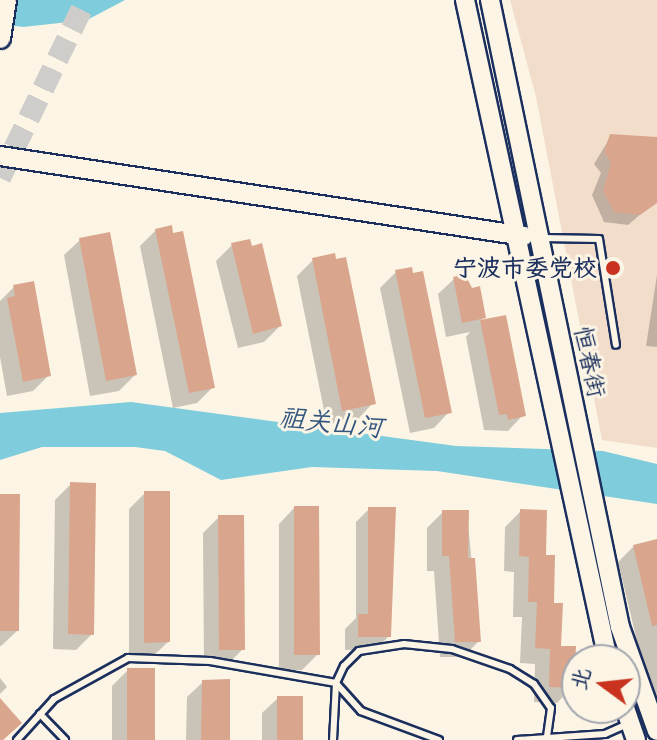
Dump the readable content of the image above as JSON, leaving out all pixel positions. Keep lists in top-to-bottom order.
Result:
{
  "streets": {
    "main road": ["恒春街"]
  },
  "water": ["祖关山河"],
  "places": ["宁波市委党校"],
  "north": "left"
}
